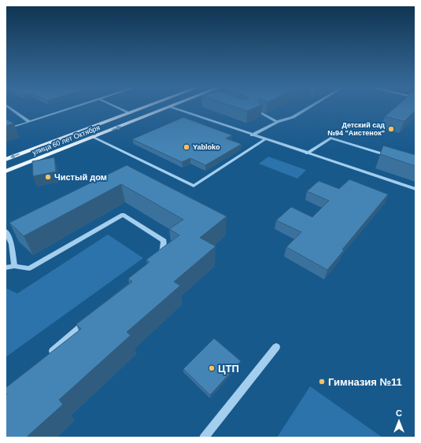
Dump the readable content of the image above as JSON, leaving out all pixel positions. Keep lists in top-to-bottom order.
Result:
{
  "streets": {
    "main road": ["улица 60 лет Октября"]
  },
  "places": [
    "Детский сад №94 \"Аистенок\"",
    "Yabloko",
    "Чистый дом",
    "ЦТП",
    "Гимназия №11"
  ],
  "north": "top"
}
